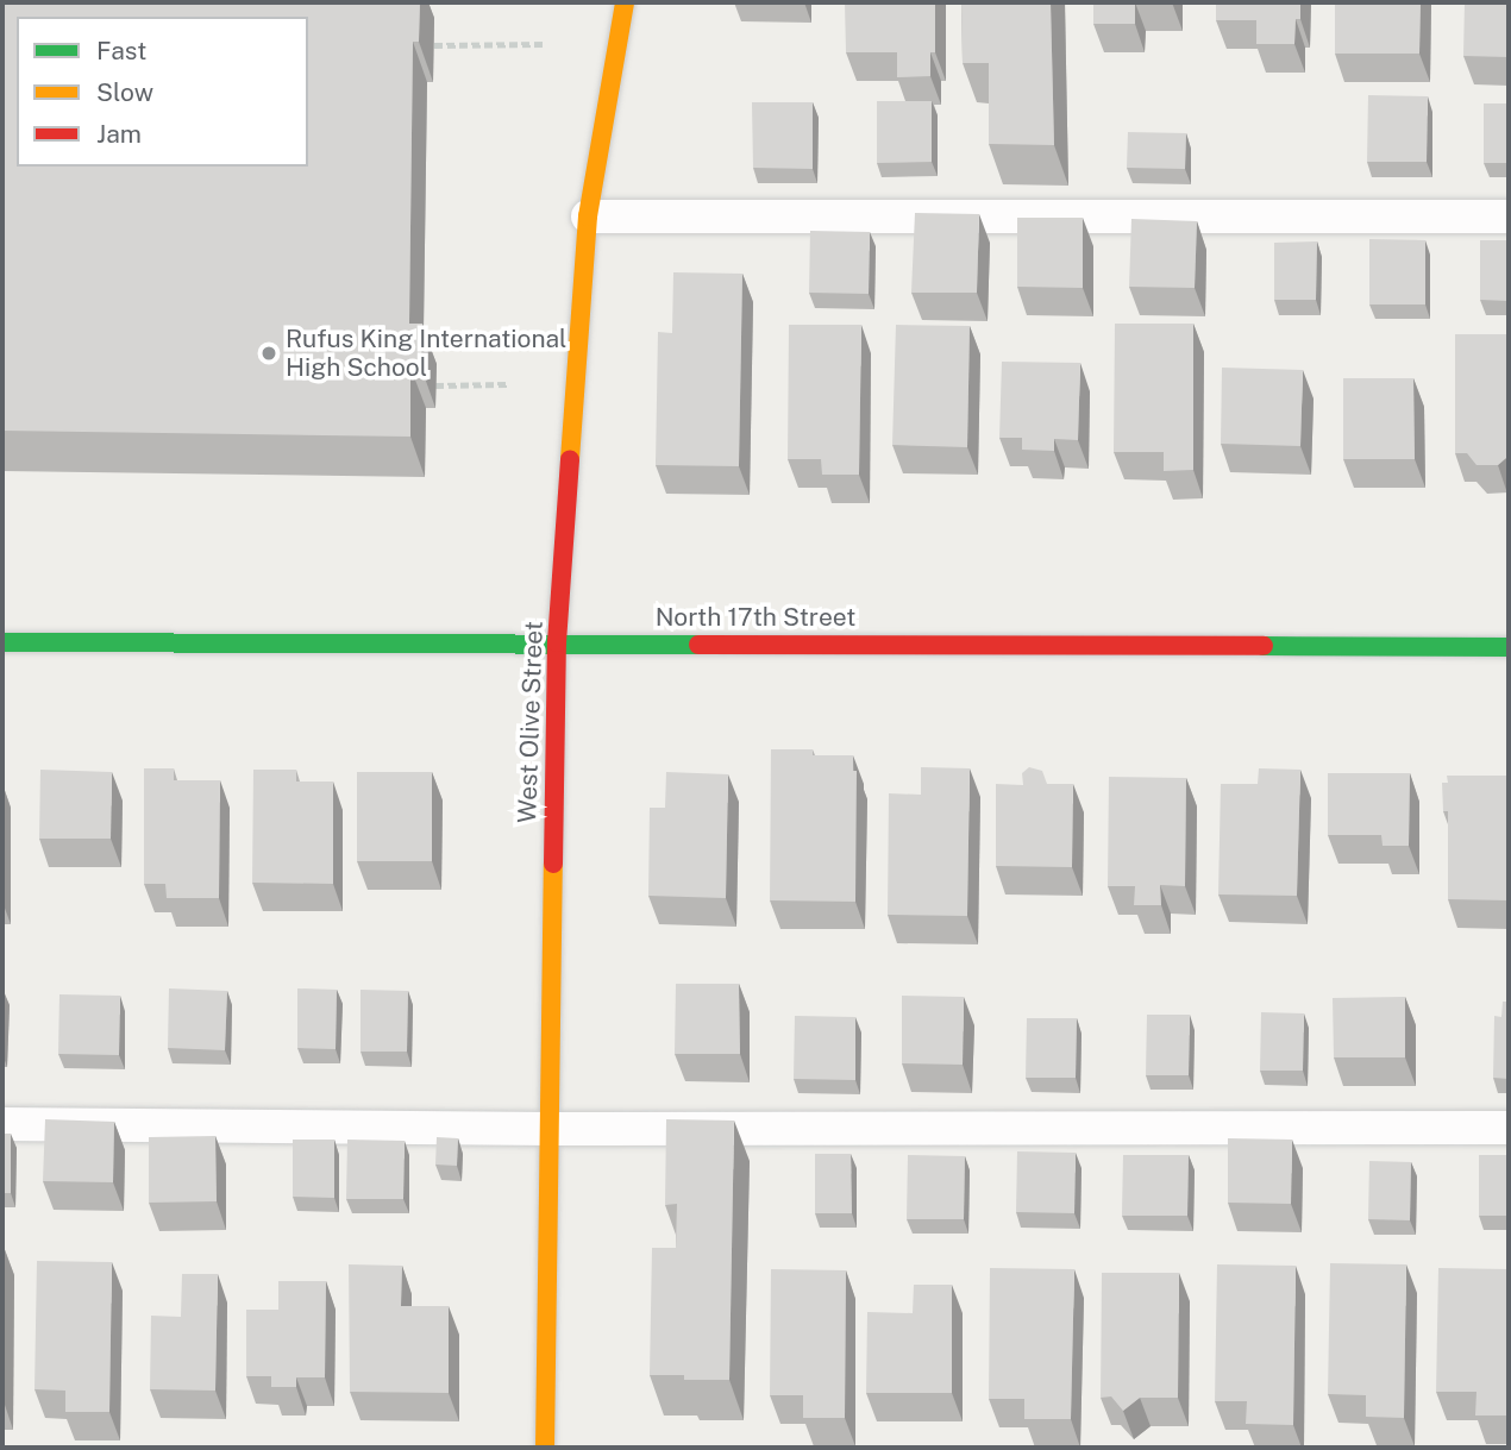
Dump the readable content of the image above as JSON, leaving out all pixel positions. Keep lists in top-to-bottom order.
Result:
{
  "streets": {
    "street": ["North 17th Street", "West Olive Street"]
  },
  "crossings": [
    ["North 17th Street", "West Olive Street"]
  ],
  "places": ["Rufus King International High School"],
  "legend": ["Fast", "Slow", "Jam"]
}
